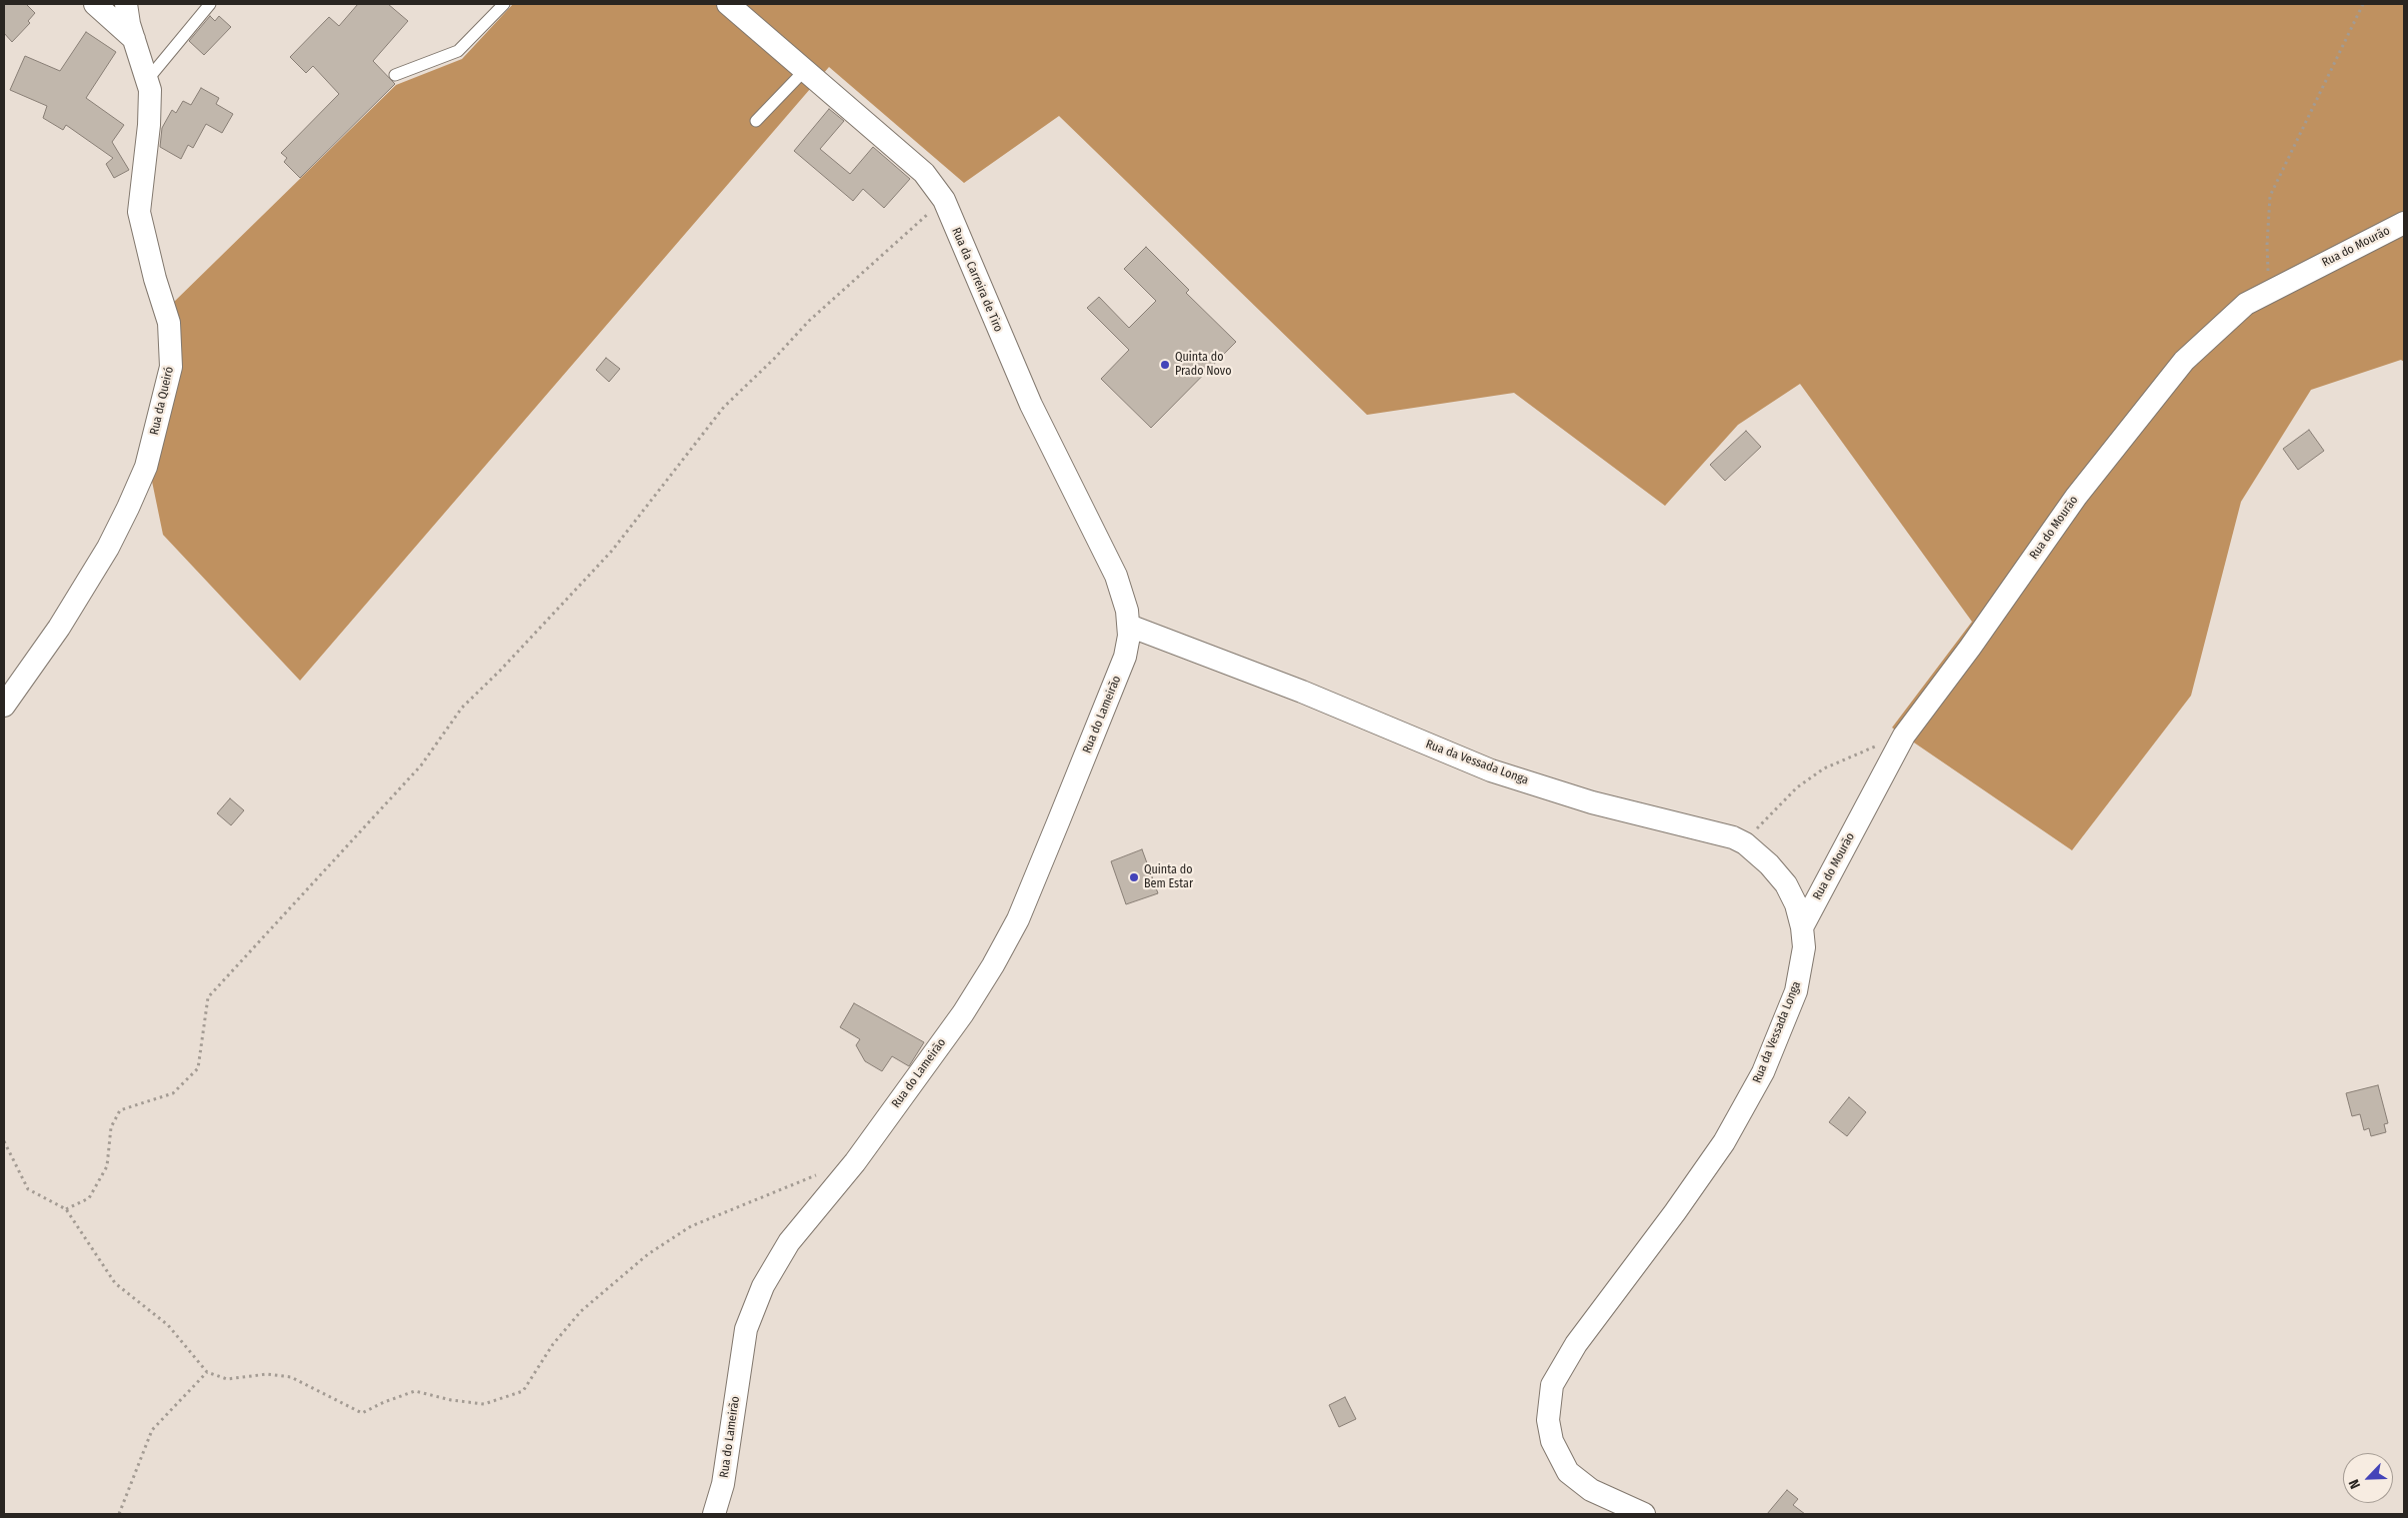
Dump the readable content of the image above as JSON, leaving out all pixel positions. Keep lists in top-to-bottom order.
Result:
{
  "streets": {
    "street": [
      "Rua do Mourão",
      "Rua da Carreira de Tiro",
      "Rua da Queiró",
      "Rua do Lameirão",
      "Rua da Vessada Longa"
    ]
  },
  "crossings": [
    ["Rua do Mourão", "Rua da Vessada Longa"],
    ["Rua da Carreira de Tiro", "Rua do Lameirão"],
    ["Rua da Carreira de Tiro", "Rua da Vessada Longa"],
    ["Rua do Lameirão", "Rua da Vessada Longa"]
  ],
  "places": ["Quinta do Prado Novo", "Quinta do Bem Estar"],
  "north": "bottom left"
}
